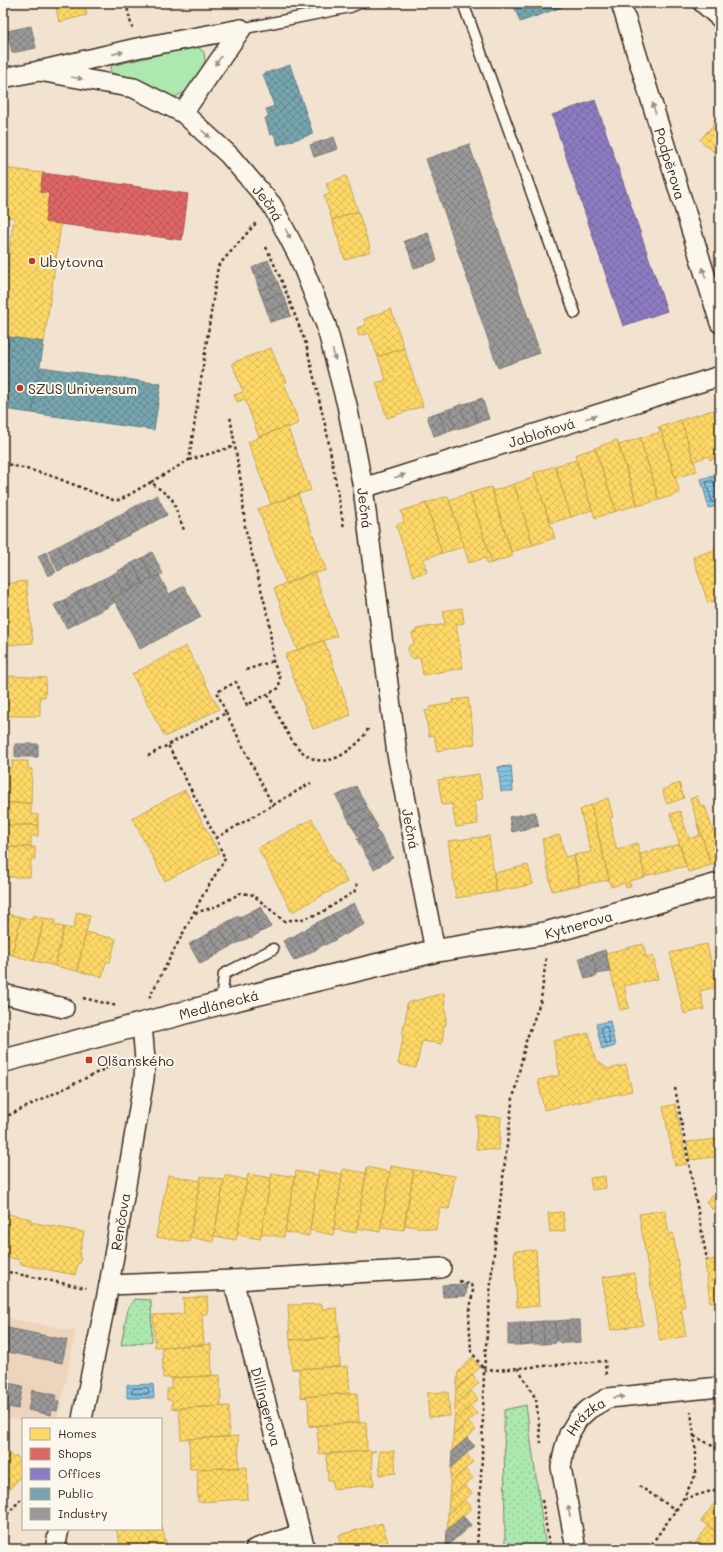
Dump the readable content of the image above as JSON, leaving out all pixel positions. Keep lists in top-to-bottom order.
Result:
{
  "streets": {
    "street": [
      "Podpěrova",
      "Ječná",
      "Jabloňová",
      "Kytnerova",
      "Medlánecká",
      "Renčova",
      "Dillingerova",
      "Hrázka"
    ]
  },
  "crossings": [
    ["Ječná", "Jabloňová"],
    ["Ječná", "Kytnerova"],
    ["Ječná", "Medlánecká"],
    ["Kytnerova", "Medlánecká"],
    ["Medlánecká", "Renčova"]
  ],
  "one_way": ["Podpěrova", "Ječná", "Jabloňová"],
  "places": {
    "other": ["Ubytovna", "SZUS Universum"],
    "transit": ["Olšanského"]
  },
  "legend": [
    "Homes",
    "Shops",
    "Offices",
    "Public",
    "Industry"
  ]
}
